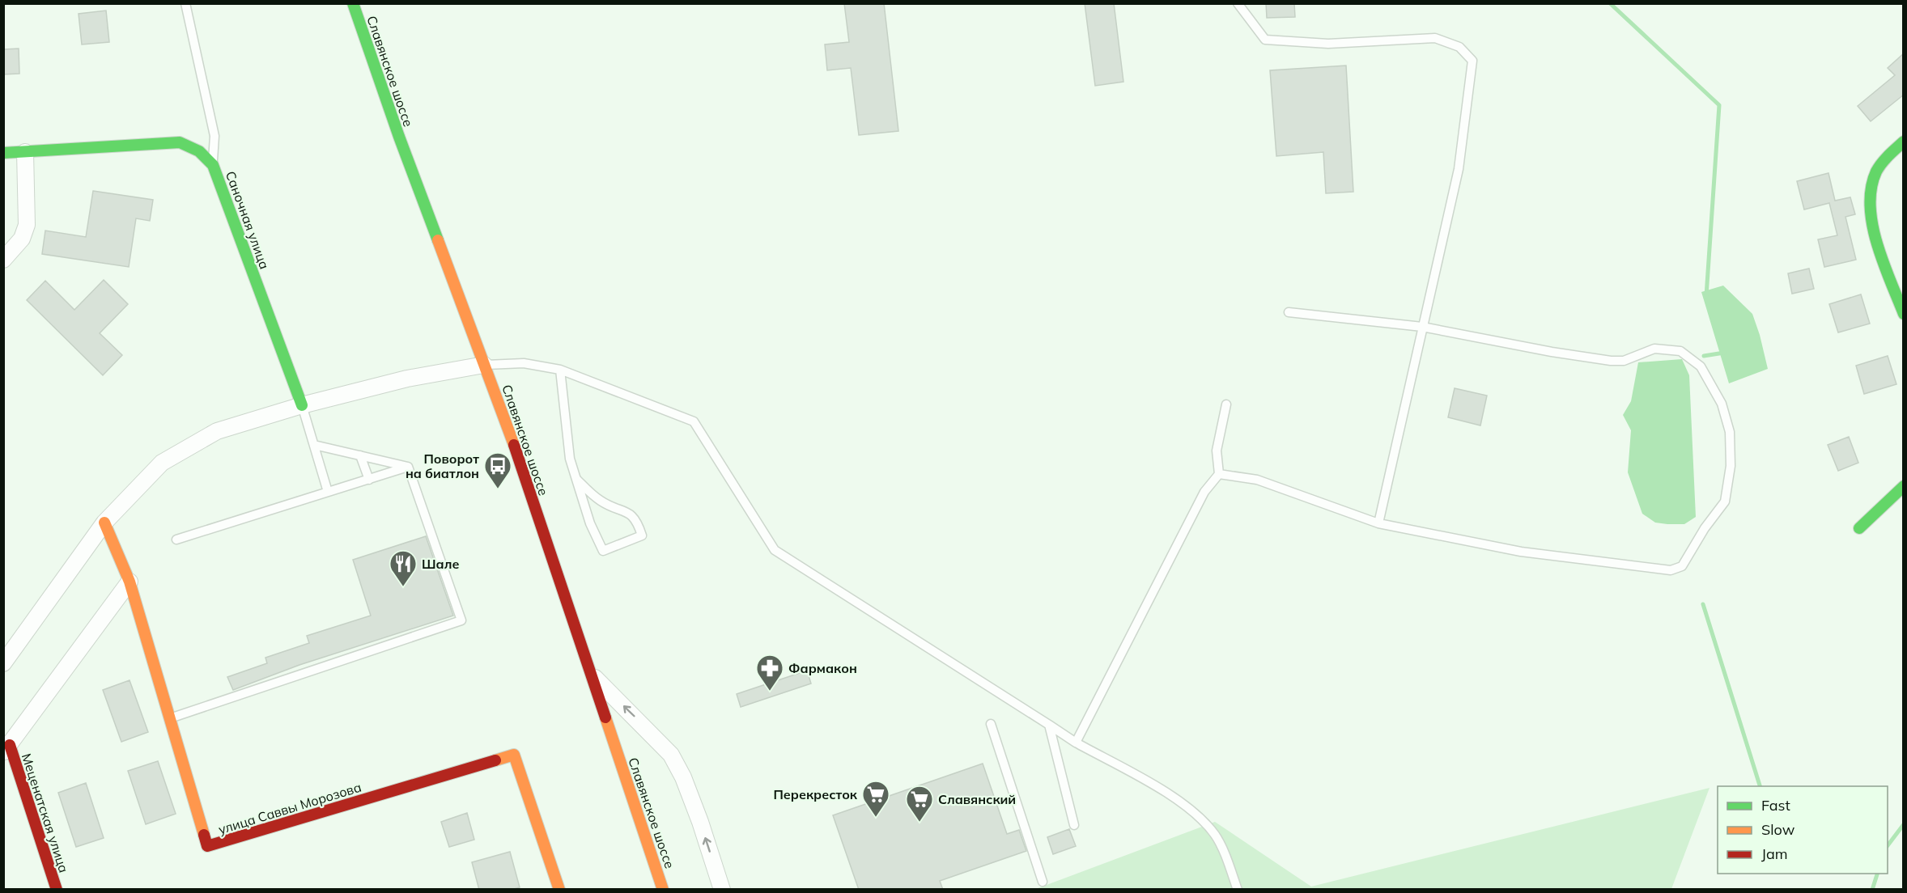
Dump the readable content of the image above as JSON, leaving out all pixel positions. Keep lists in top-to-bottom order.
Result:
{
  "streets": {
    "street": [
      "Славянское шоссе",
      "Саночная улица",
      "улица Саввы Морозова",
      "Меценатская улица"
    ]
  },
  "places": {
    "bus stop": ["Поворот на биатлон"],
    "restaurant": ["Шале"],
    "pharmacy": ["Фармакон"],
    "supermarket": ["Перекресток", "Славянский"]
  },
  "legend": ["Fast", "Slow", "Jam"]
}
